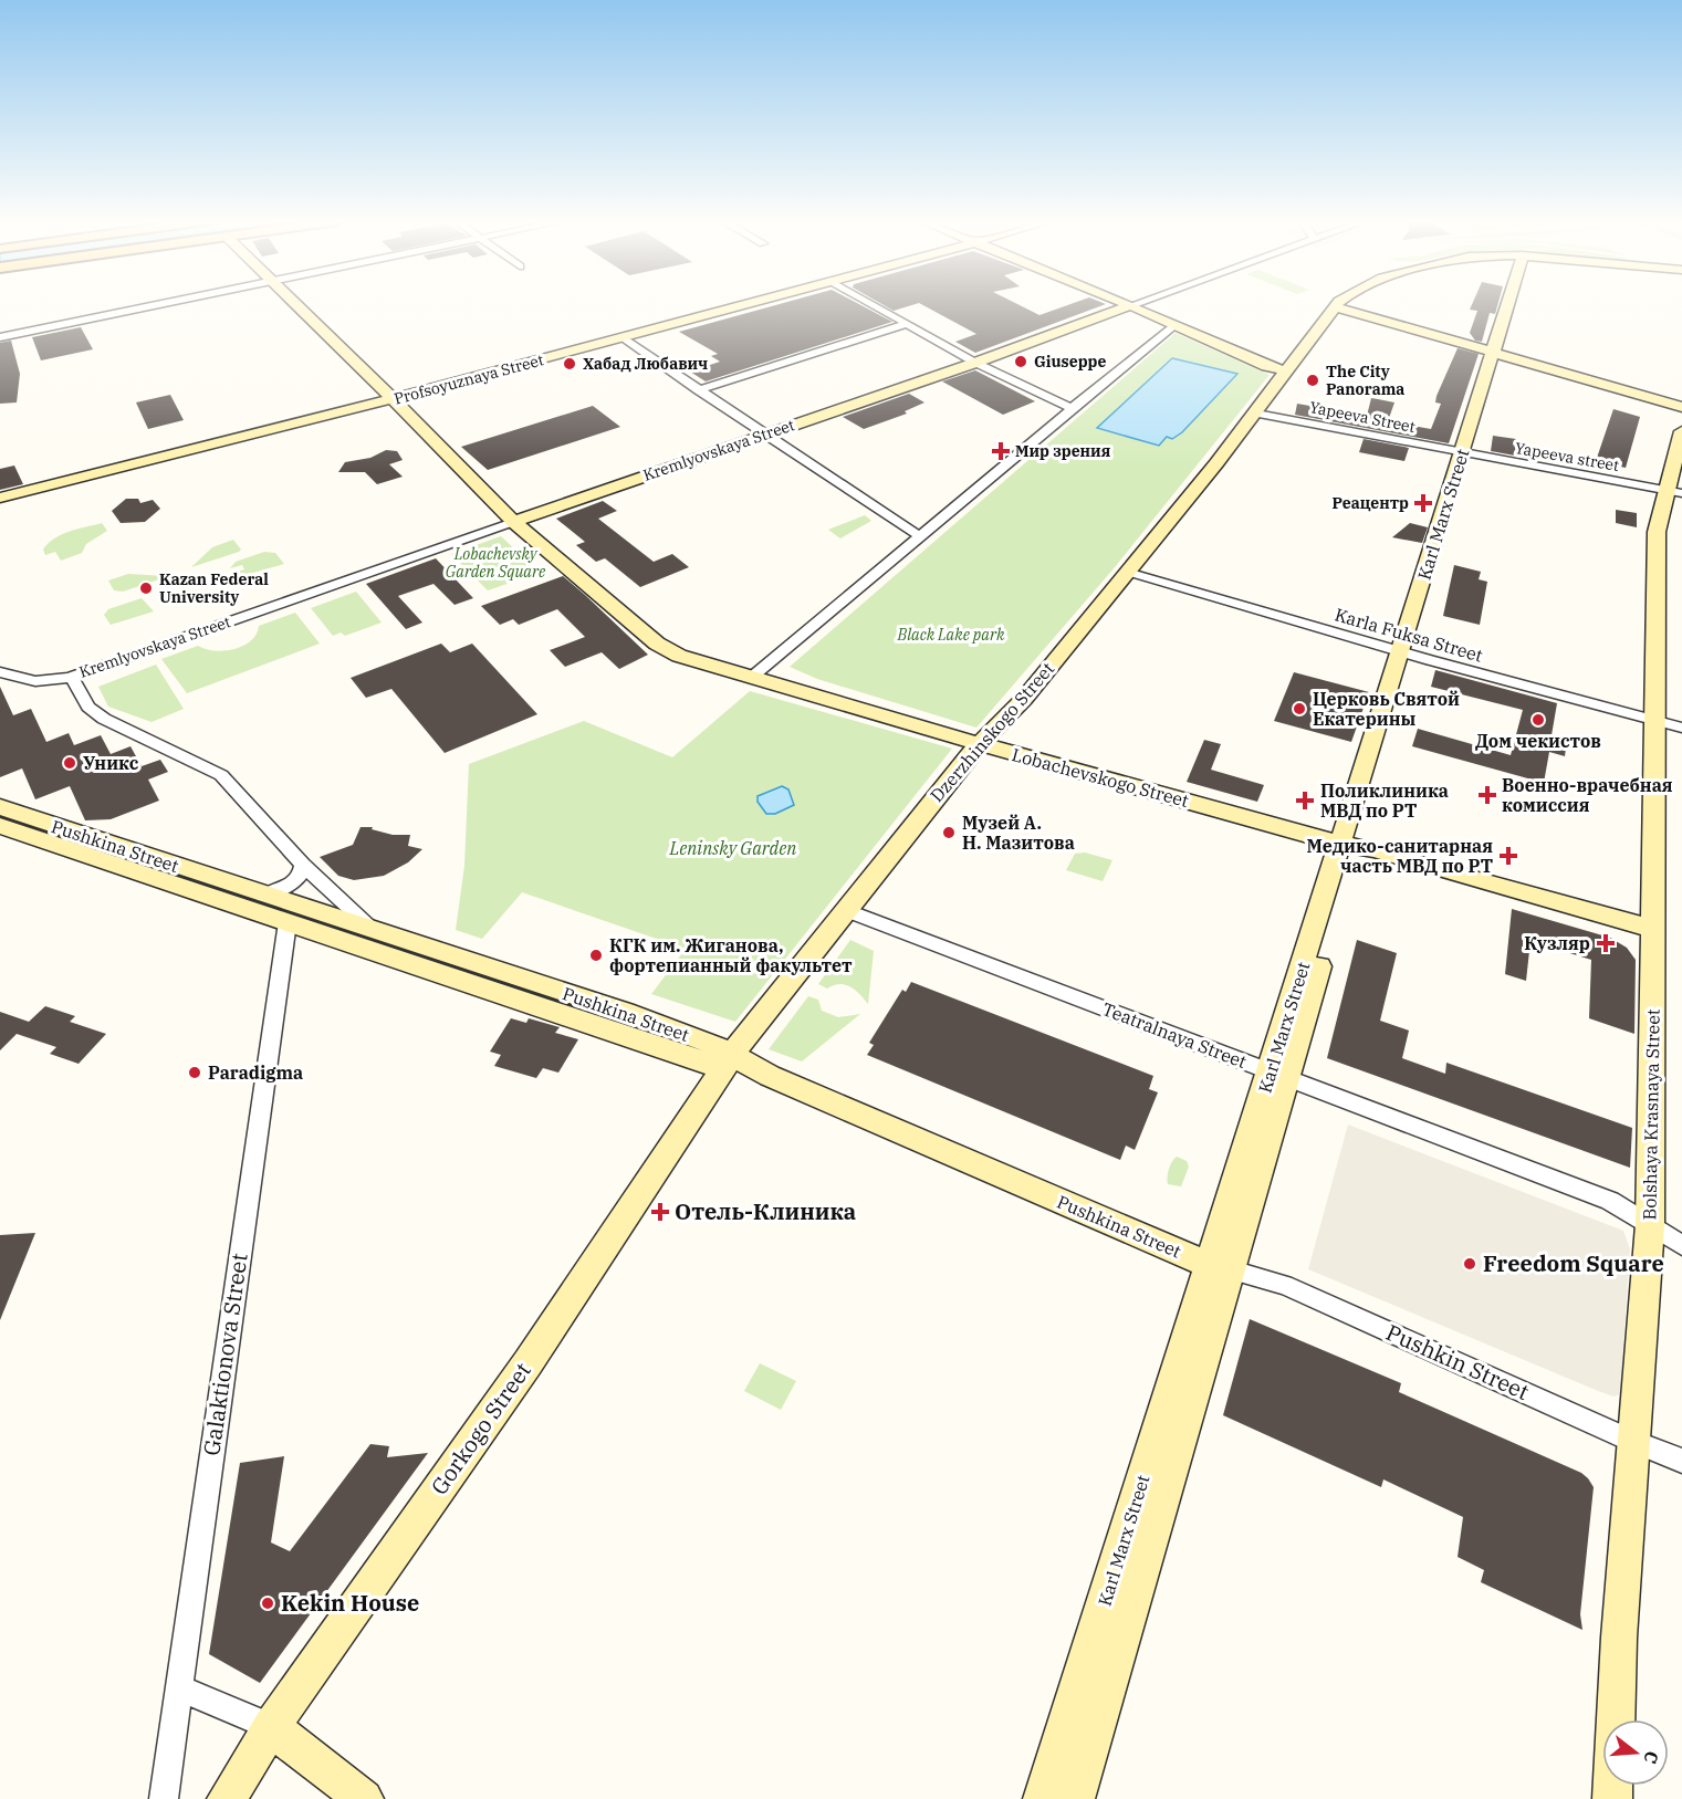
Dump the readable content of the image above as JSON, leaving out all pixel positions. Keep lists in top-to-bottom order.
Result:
{
  "streets": {
    "main road": [
      "Profsoyuznaya Street",
      "Kremlyovskaya Street",
      "Karl Marx Street",
      "Dzerzhinskogo Street",
      "Lobachevskogo Street",
      "Pushkina Street",
      "Bolshaya Krasnaya Street",
      "Gorkogo Street"
    ],
    "street": [
      "Yapeeva Street",
      "Yapeeva street",
      "Karla Fuksa Street",
      "Teatralnaya Street",
      "Galaktionova Street",
      "Pushkin Street"
    ]
  },
  "crossings": [
    ["Profsoyuznaya Street", "Lobachevskogo Street"],
    ["Yapeeva Street", "Yapeeva street"],
    ["Yapeeva Street", "Karl Marx Street"],
    ["Yapeeva Street", "Dzerzhinskogo Street"],
    ["Kremlyovskaya Street", "Lobachevskogo Street"],
    ["Yapeeva street", "Karl Marx Street"],
    ["Yapeeva street", "Bolshaya Krasnaya Street"],
    ["Karl Marx Street", "Karla Fuksa Street"],
    ["Karl Marx Street", "Lobachevskogo Street"],
    ["Karl Marx Street", "Pushkina Street"],
    ["Karl Marx Street", "Teatralnaya Street"],
    ["Karl Marx Street", "Pushkin Street"],
    ["Karla Fuksa Street", "Dzerzhinskogo Street"],
    ["Karla Fuksa Street", "Bolshaya Krasnaya Street"],
    ["Dzerzhinskogo Street", "Lobachevskogo Street"],
    ["Dzerzhinskogo Street", "Pushkina Street"],
    ["Dzerzhinskogo Street", "Teatralnaya Street"],
    ["Dzerzhinskogo Street", "Gorkogo Street"],
    ["Lobachevskogo Street", "Bolshaya Krasnaya Street"],
    ["Pushkina Street", "Galaktionova Street"],
    ["Pushkina Street", "Pushkin Street"],
    ["Pushkina Street", "Gorkogo Street"],
    ["Teatralnaya Street", "Bolshaya Krasnaya Street"],
    ["Bolshaya Krasnaya Street", "Pushkin Street"]
  ],
  "parks": ["Lobachevsky Garden Square", "Black Lake park", "Leninsky Garden"],
  "places": {
    "other": [
      "Giuseppe",
      "Хабад Любавич",
      "The City Panorama",
      "Kazan Federal University",
      "Церковь Святой Екатерины",
      "Дом чекистов",
      "Уникс",
      "Музей А. Н. Мазитова",
      "КГК им. Жиганова, фортепианный факультет",
      "Paradigma",
      "Freedom Square",
      "Kekin House"
    ],
    "health": [
      "Мир зрения",
      "Реацентр",
      "Военно-врачебная комиссия",
      "Поликлиника МВД по РТ",
      "Медико-санитарная часть МВД по РТ",
      "Кузляр",
      "Отель-Клиника"
    ]
  },
  "north": "right"
}
